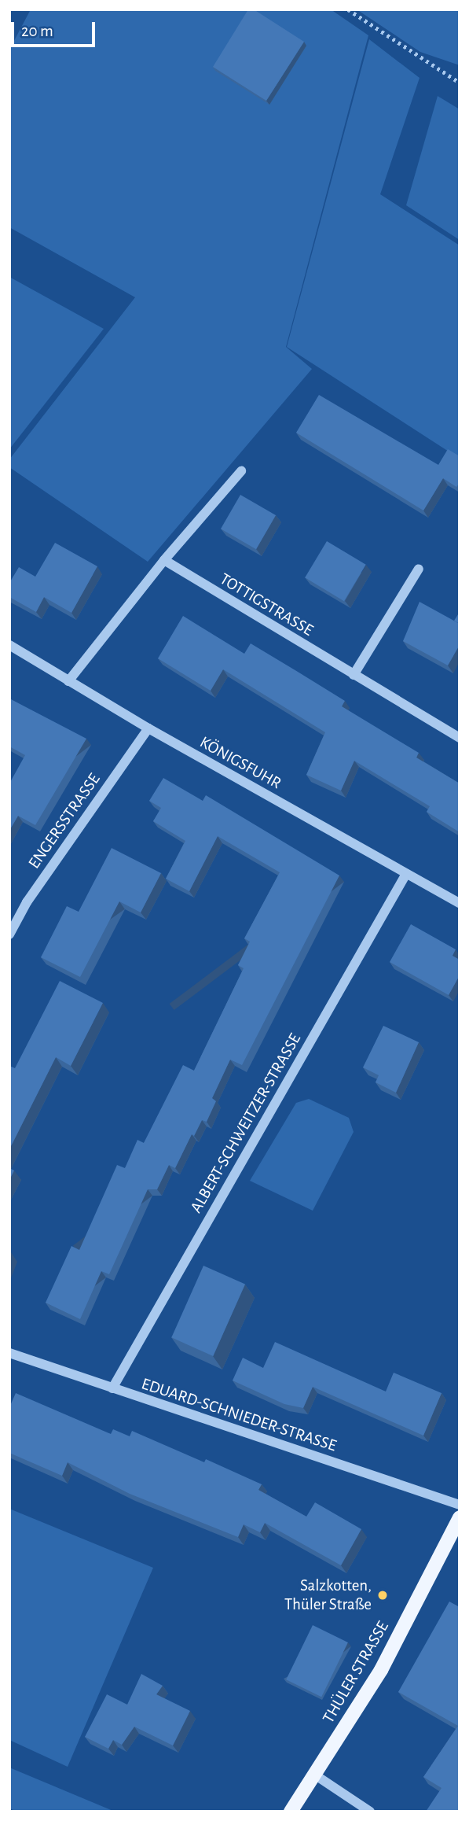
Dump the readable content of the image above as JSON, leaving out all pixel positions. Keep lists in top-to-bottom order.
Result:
{
  "streets": {
    "main road": ["THÜLER STRASSE"],
    "street": [
      "TOTTIGSTRASSE",
      "KÖNIGSFUHR",
      "ENGERSSTRASSE",
      "ALBERT-SCHWEITZER-STRASSE",
      "EDUARD-SCHNIEDER-STRASSE"
    ]
  },
  "crossings": [
    ["KÖNIGSFUHR", "ENGERSSTRASSE"],
    ["KÖNIGSFUHR", "ALBERT-SCHWEITZER-STRASSE"],
    ["ALBERT-SCHWEITZER-STRASSE", "EDUARD-SCHNIEDER-STRASSE"]
  ],
  "places": ["Salzkotten, Thüler Straße"],
  "scale_bar": "20 m"
}
